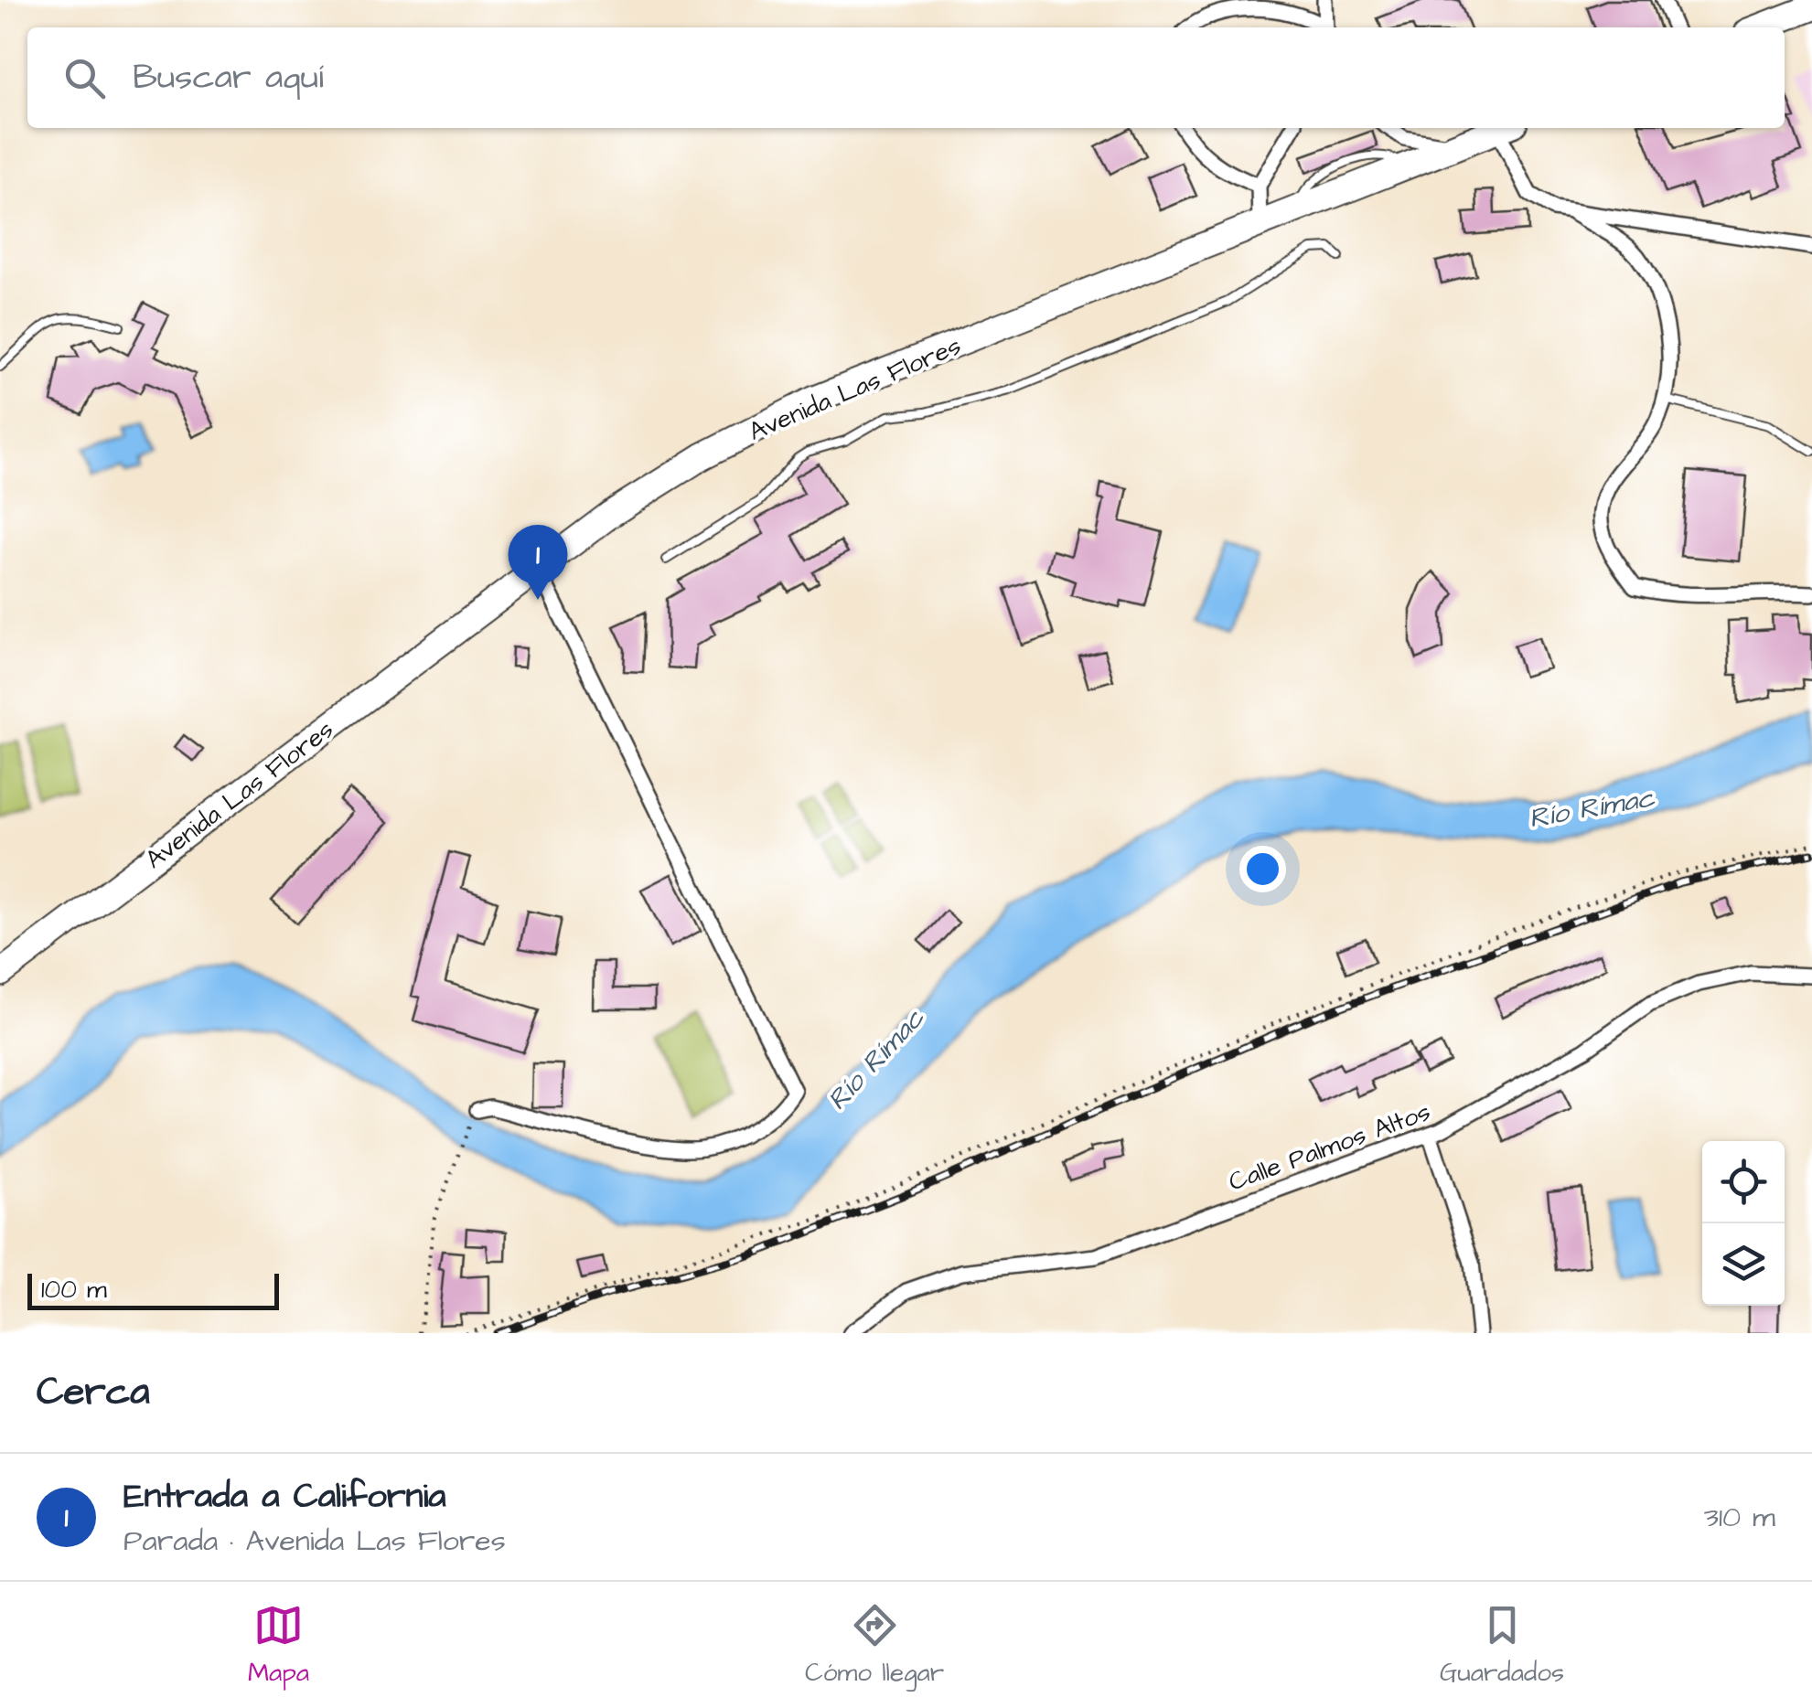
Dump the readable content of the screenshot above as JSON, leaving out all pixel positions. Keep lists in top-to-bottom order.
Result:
{
  "streets": {
    "highway": ["Avenida Las Flores"],
    "street": ["Calle Palmos Altos"]
  },
  "water": ["Río Rímac"],
  "scale_bar": "100 m",
  "page": {
    "search": "Buscar aquí",
    "pins": "1",
    "scale": "100 m",
    "heading": "Cerca",
    "list": [
      {
        "mark": "1",
        "name": "Entrada a California",
        "note": "Parada · Avenida Las Flores",
        "value": "310 m"
      }
    ],
    "nav": ["Mapa", "Cómo llegar", "Guardados"]
  }
}
